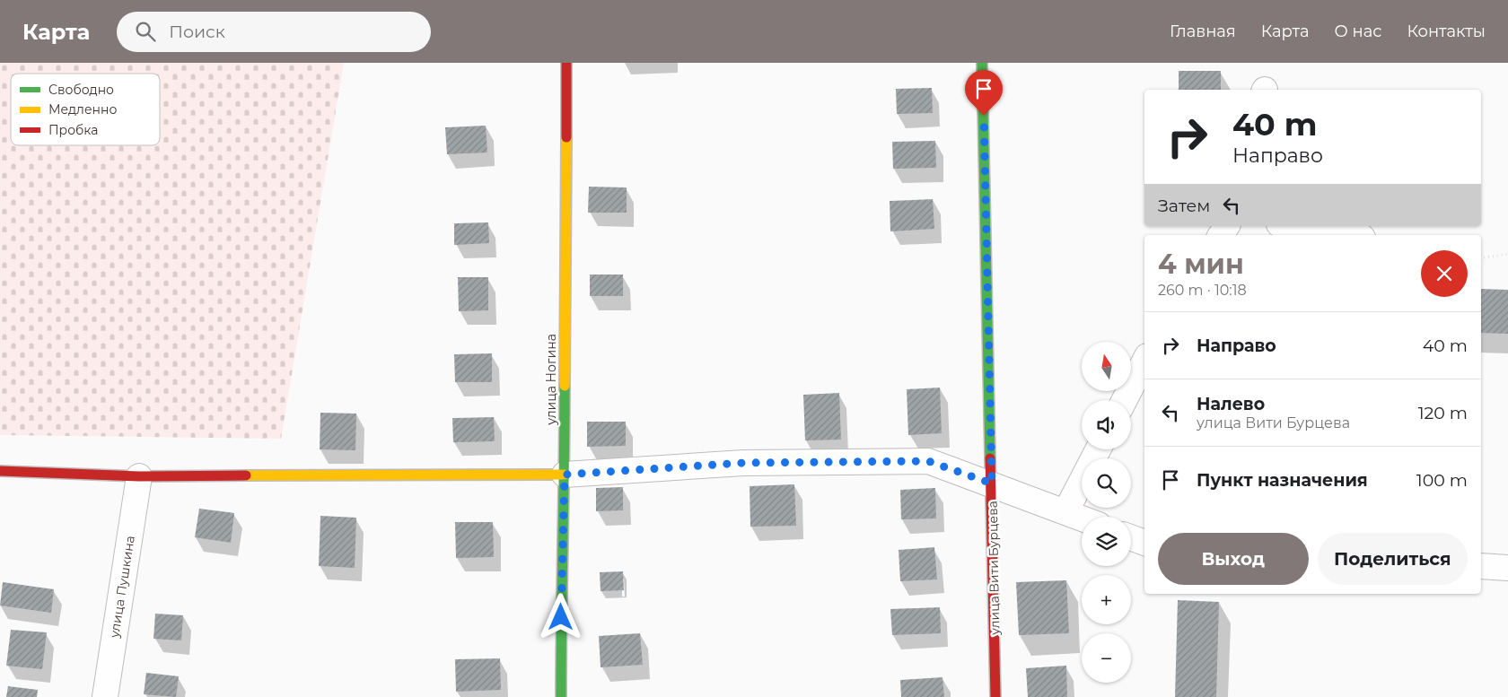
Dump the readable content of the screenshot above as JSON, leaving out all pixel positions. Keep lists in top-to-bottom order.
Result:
{
  "streets": {
    "street": ["улица Ногина", "улица Вити Бурцева", "улица Пушкина"]
  },
  "legend": ["Свободно", "Медленно", "Пробка"],
  "north": "top",
  "page": {
    "header": "Карта",
    "search": "Поиск",
    "nav": [
      "Главная",
      "Карта",
      "О нас",
      "Контакты"
    ],
    "turn": ["40 m", "Направо"],
    "then": "Затем",
    "heading": ["4 мин", "260 m · 10:18"],
    "list": [
      {
        "name": "Направо",
        "value": "40 m"
      },
      {
        "name": "Налево",
        "note": "улица Вити Бурцева",
        "value": "120 m"
      },
      {
        "name": "Пункт назначения",
        "value": "100 m"
      }
    ],
    "map_buttons": ["+", "−"],
    "buttons": ["Выход", "Поделиться"]
  }
}
